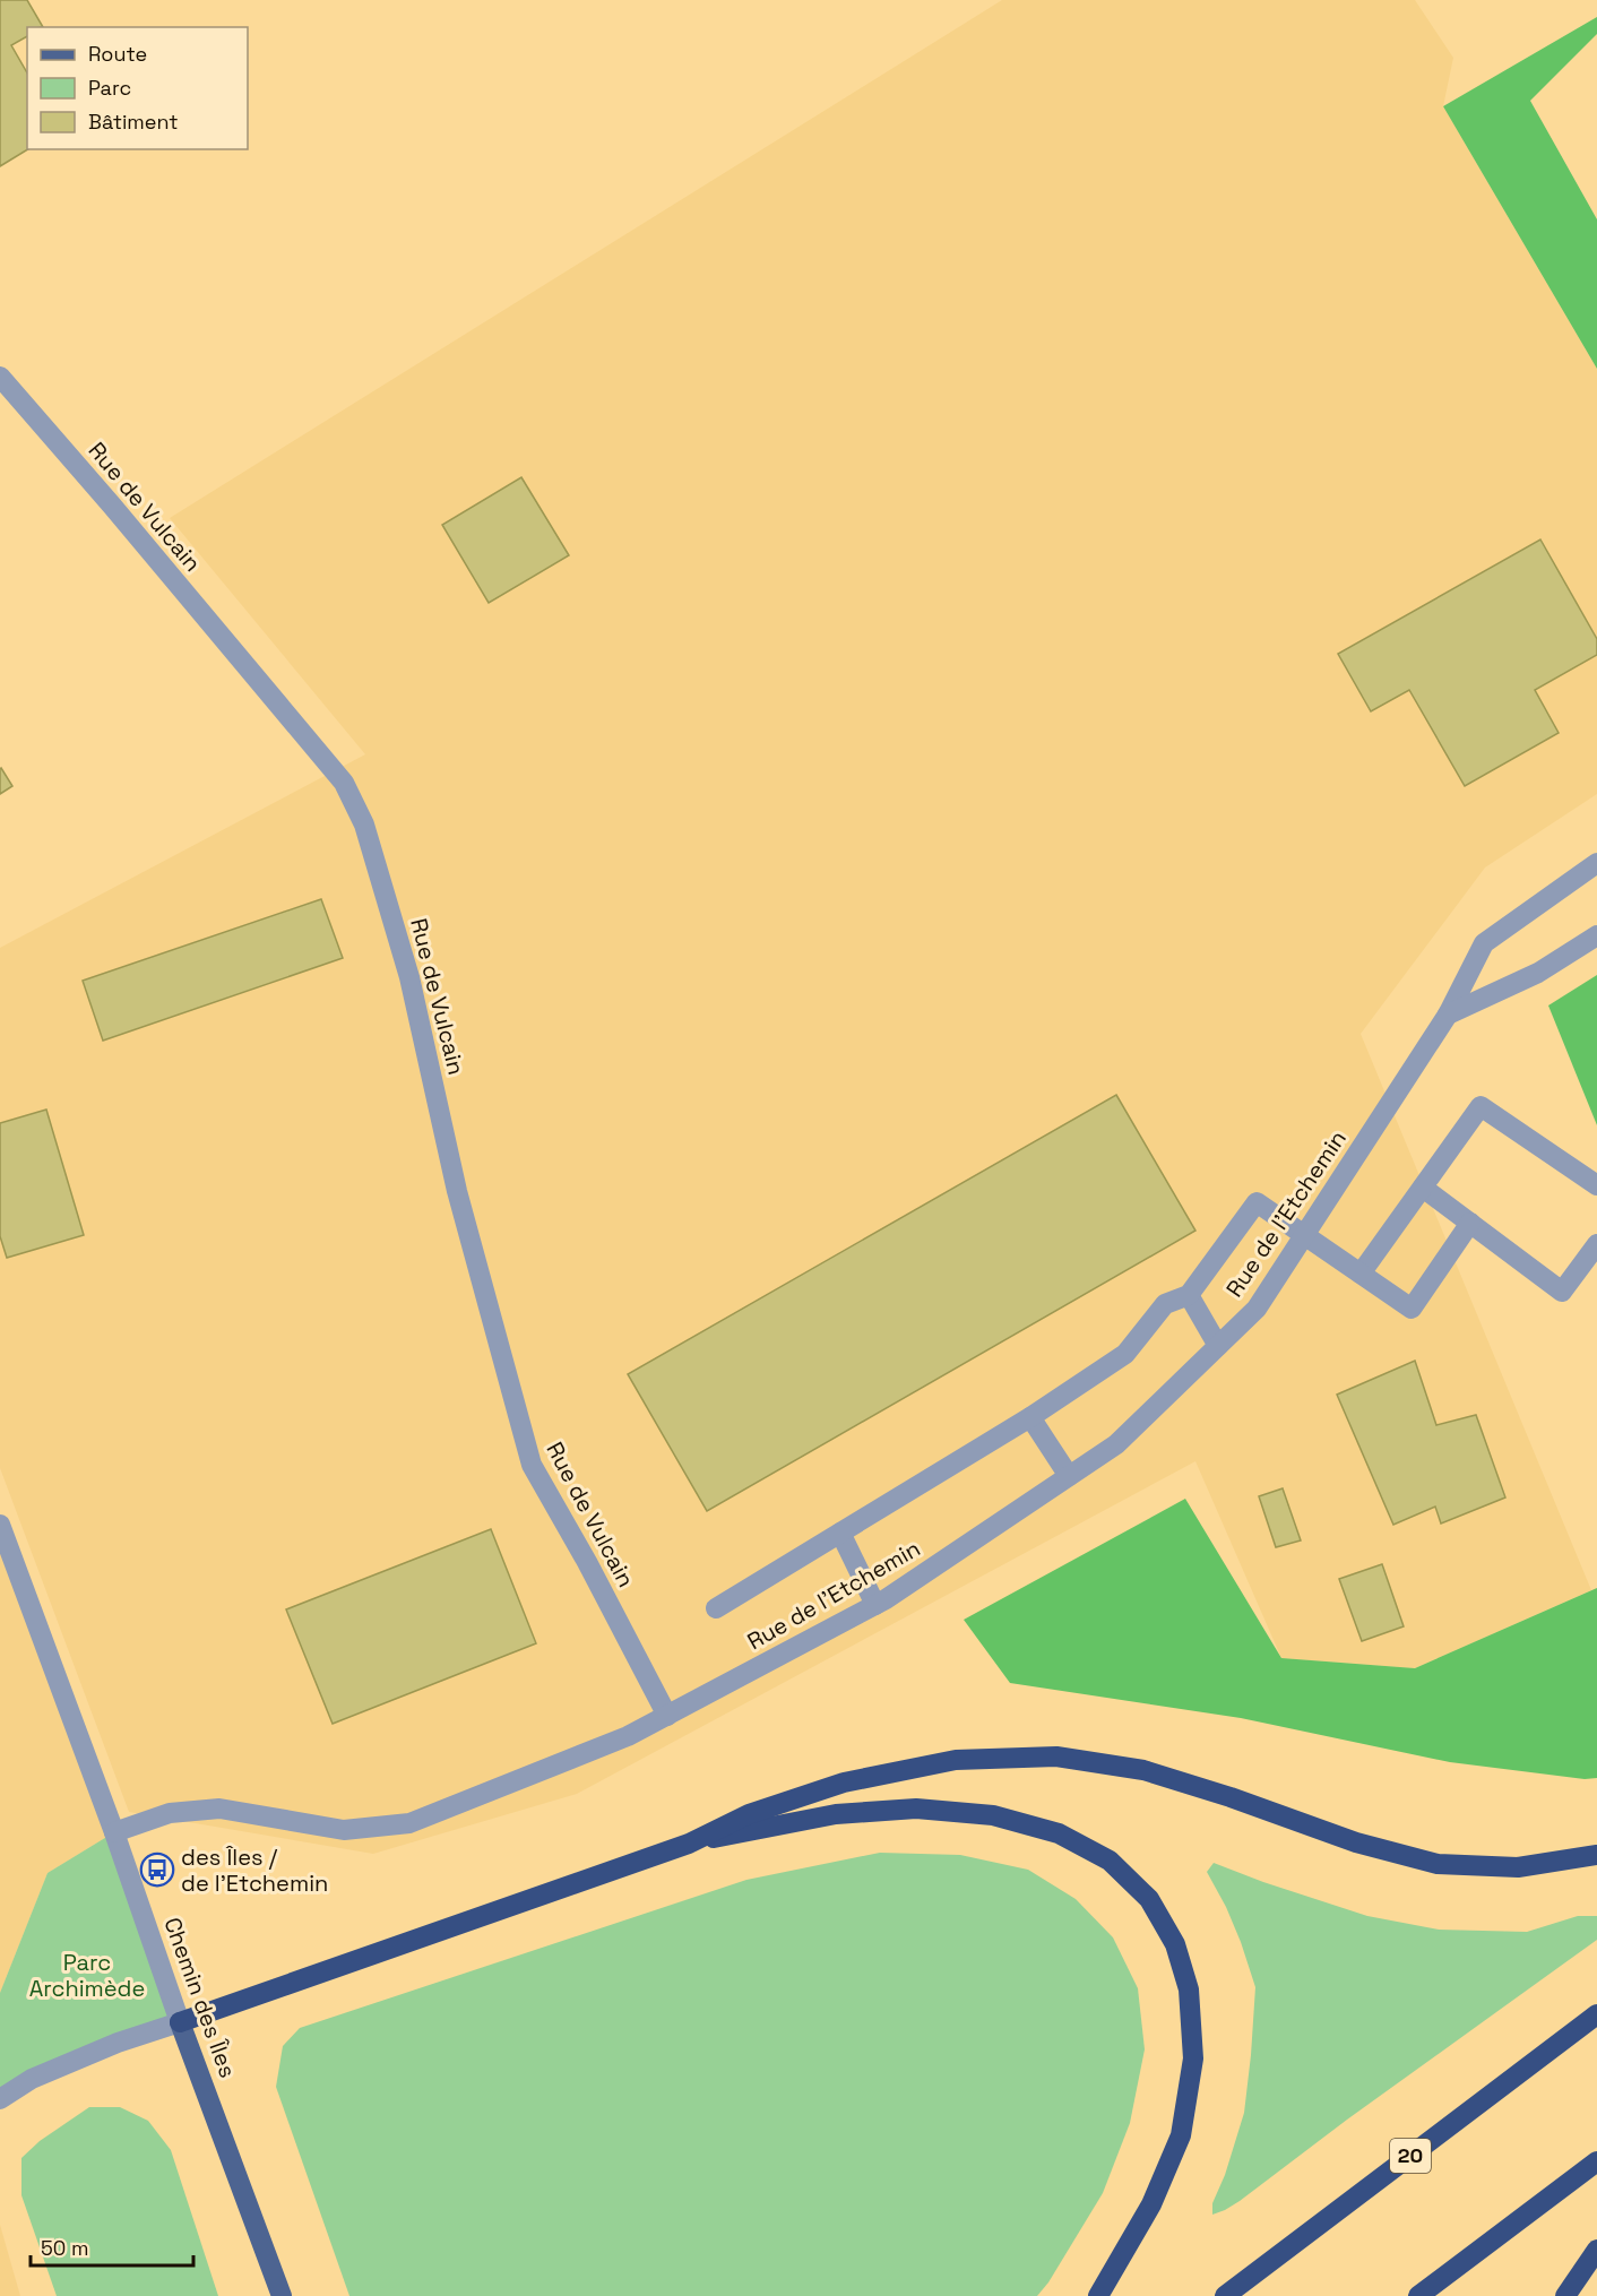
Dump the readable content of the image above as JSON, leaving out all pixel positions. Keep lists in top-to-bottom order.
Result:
{
  "streets": {
    "highway": ["20"],
    "main road": ["Chemin des Îles"],
    "street": ["Rue de Vulcain", "Rue de l'Etchemin"]
  },
  "crossings": [
    ["Rue de Vulcain", "Rue de l'Etchemin"],
    ["Rue de l'Etchemin", "Chemin des Îles"]
  ],
  "parks": ["Parc Archimède"],
  "places": {
    "bus stop": ["des Îles / de l'Etchemin"]
  },
  "legend": ["Route", "Parc", "Bâtiment"],
  "scale_bar": "50 m"
}
